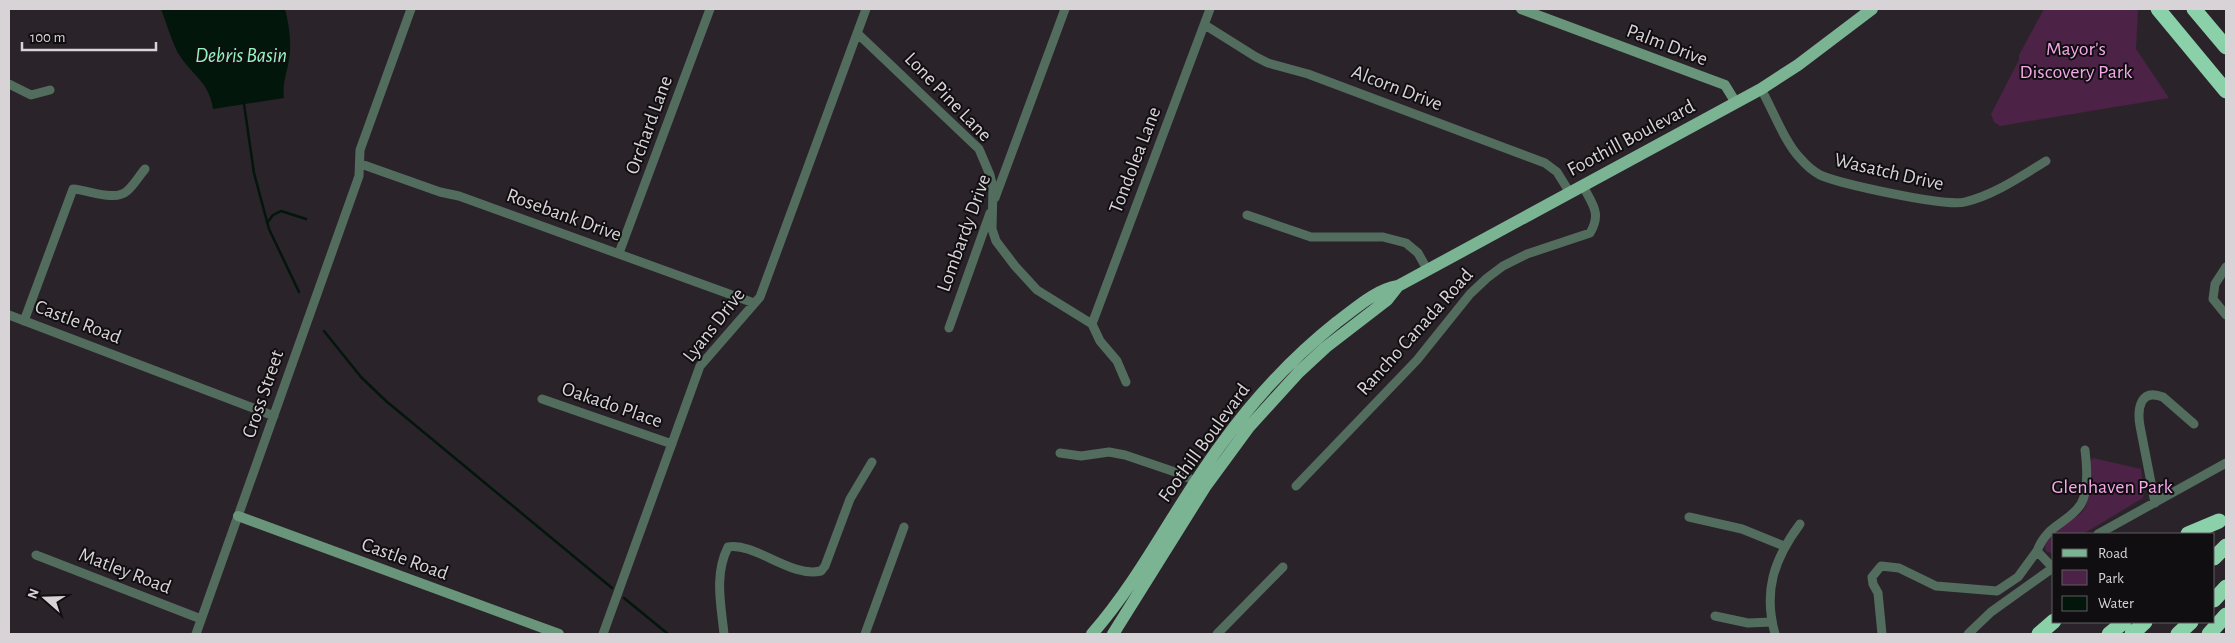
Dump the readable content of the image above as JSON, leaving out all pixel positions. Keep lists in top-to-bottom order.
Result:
{
  "streets": {
    "main road": ["Foothill Boulevard"],
    "street": [
      "Palm Drive",
      "Alcorn Drive",
      "Lone Pine Lane",
      "Orchard Lane",
      "Tondolea Lane",
      "Wasatch Drive",
      "Rosebank Drive",
      "Lombardy Drive",
      "Castle Road",
      "Lyans Drive",
      "Rancho Canada Road",
      "Cross Street",
      "Oakado Place",
      "Matley Road"
    ]
  },
  "crossings": [
    ["Palm Drive", "Foothill Boulevard"],
    ["Alcorn Drive", "Foothill Boulevard"],
    ["Alcorn Drive", "Tondolea Lane"],
    ["Lone Pine Lane", "Tondolea Lane"],
    ["Lone Pine Lane", "Lombardy Drive"],
    ["Lone Pine Lane", "Lyans Drive"],
    ["Orchard Lane", "Rosebank Drive"],
    ["Foothill Boulevard", "Wasatch Drive"],
    ["Foothill Boulevard", "Rancho Canada Road"],
    ["Rosebank Drive", "Lyans Drive"],
    ["Rosebank Drive", "Cross Street"],
    ["Castle Road", "Cross Street"],
    ["Lyans Drive", "Oakado Place"],
    ["Cross Street", "Matley Road"]
  ],
  "water": ["Debris Basin"],
  "parks": ["Mayor's Discovery Park", "Glenhaven Park"],
  "legend": ["Road", "Park", "Water"],
  "scale_bar": "100 m",
  "north": "left"
}
